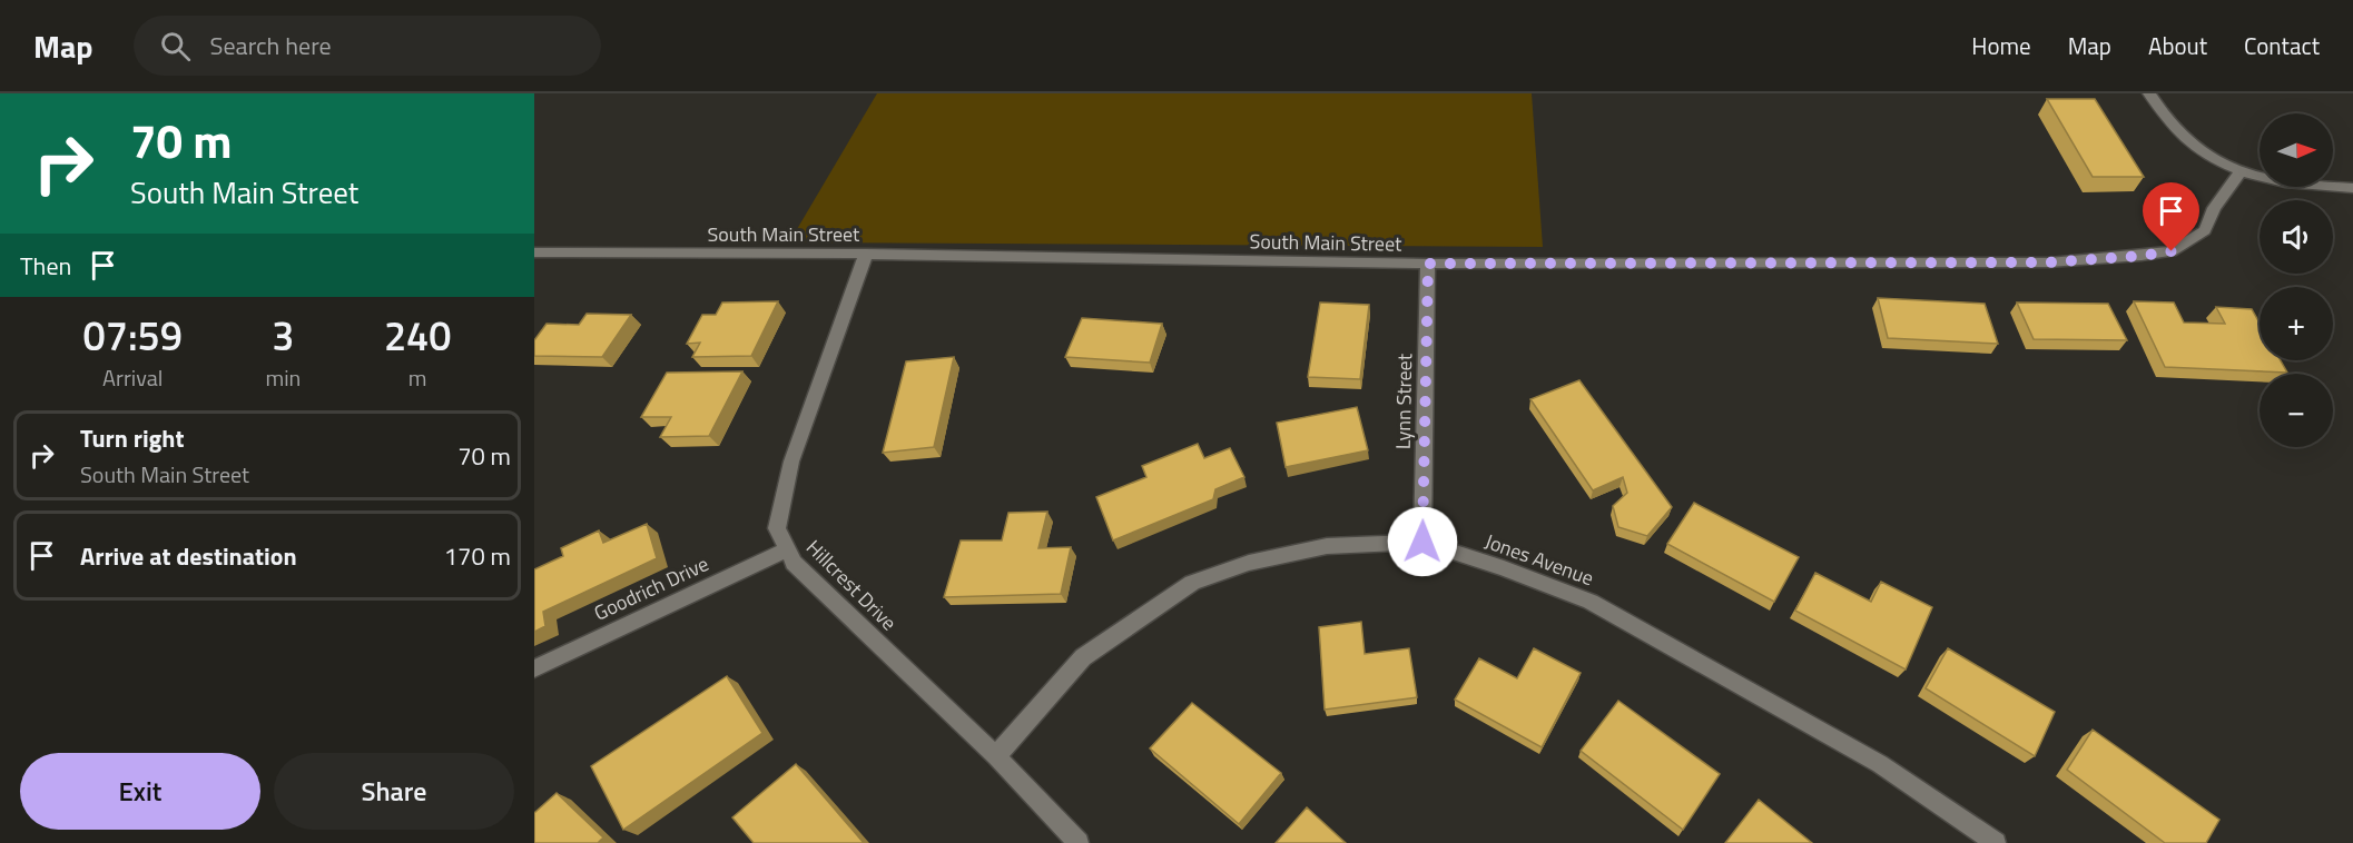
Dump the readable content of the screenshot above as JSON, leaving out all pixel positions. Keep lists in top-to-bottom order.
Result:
{
  "streets": {
    "street": [
      "South Main Street",
      "Lynn Street",
      "Jones Avenue",
      "Hillcrest Drive",
      "Goodrich Drive"
    ]
  },
  "crossings": [
    ["South Main Street", "Lynn Street"],
    ["South Main Street", "Hillcrest Drive"],
    ["Lynn Street", "Jones Avenue"],
    ["Jones Avenue", "Hillcrest Drive"],
    ["Hillcrest Drive", "Goodrich Drive"]
  ],
  "north": "right",
  "page": {
    "header": "Map",
    "search": "Search here",
    "nav": [
      "Home",
      "Map",
      "About",
      "Contact"
    ],
    "turn": ["70 m", "South Main Street"],
    "map_buttons": ["+", "−"],
    "then": "Then",
    "eta": [
      "07:59",
      "Arrival",
      "3",
      "min",
      "240",
      "m"
    ],
    "list": [
      {
        "name": "Turn right",
        "note": "South Main Street",
        "value": "70 m"
      },
      {
        "name": "Arrive at destination",
        "value": "170 m"
      }
    ],
    "buttons": ["Exit", "Share"]
  }
}
